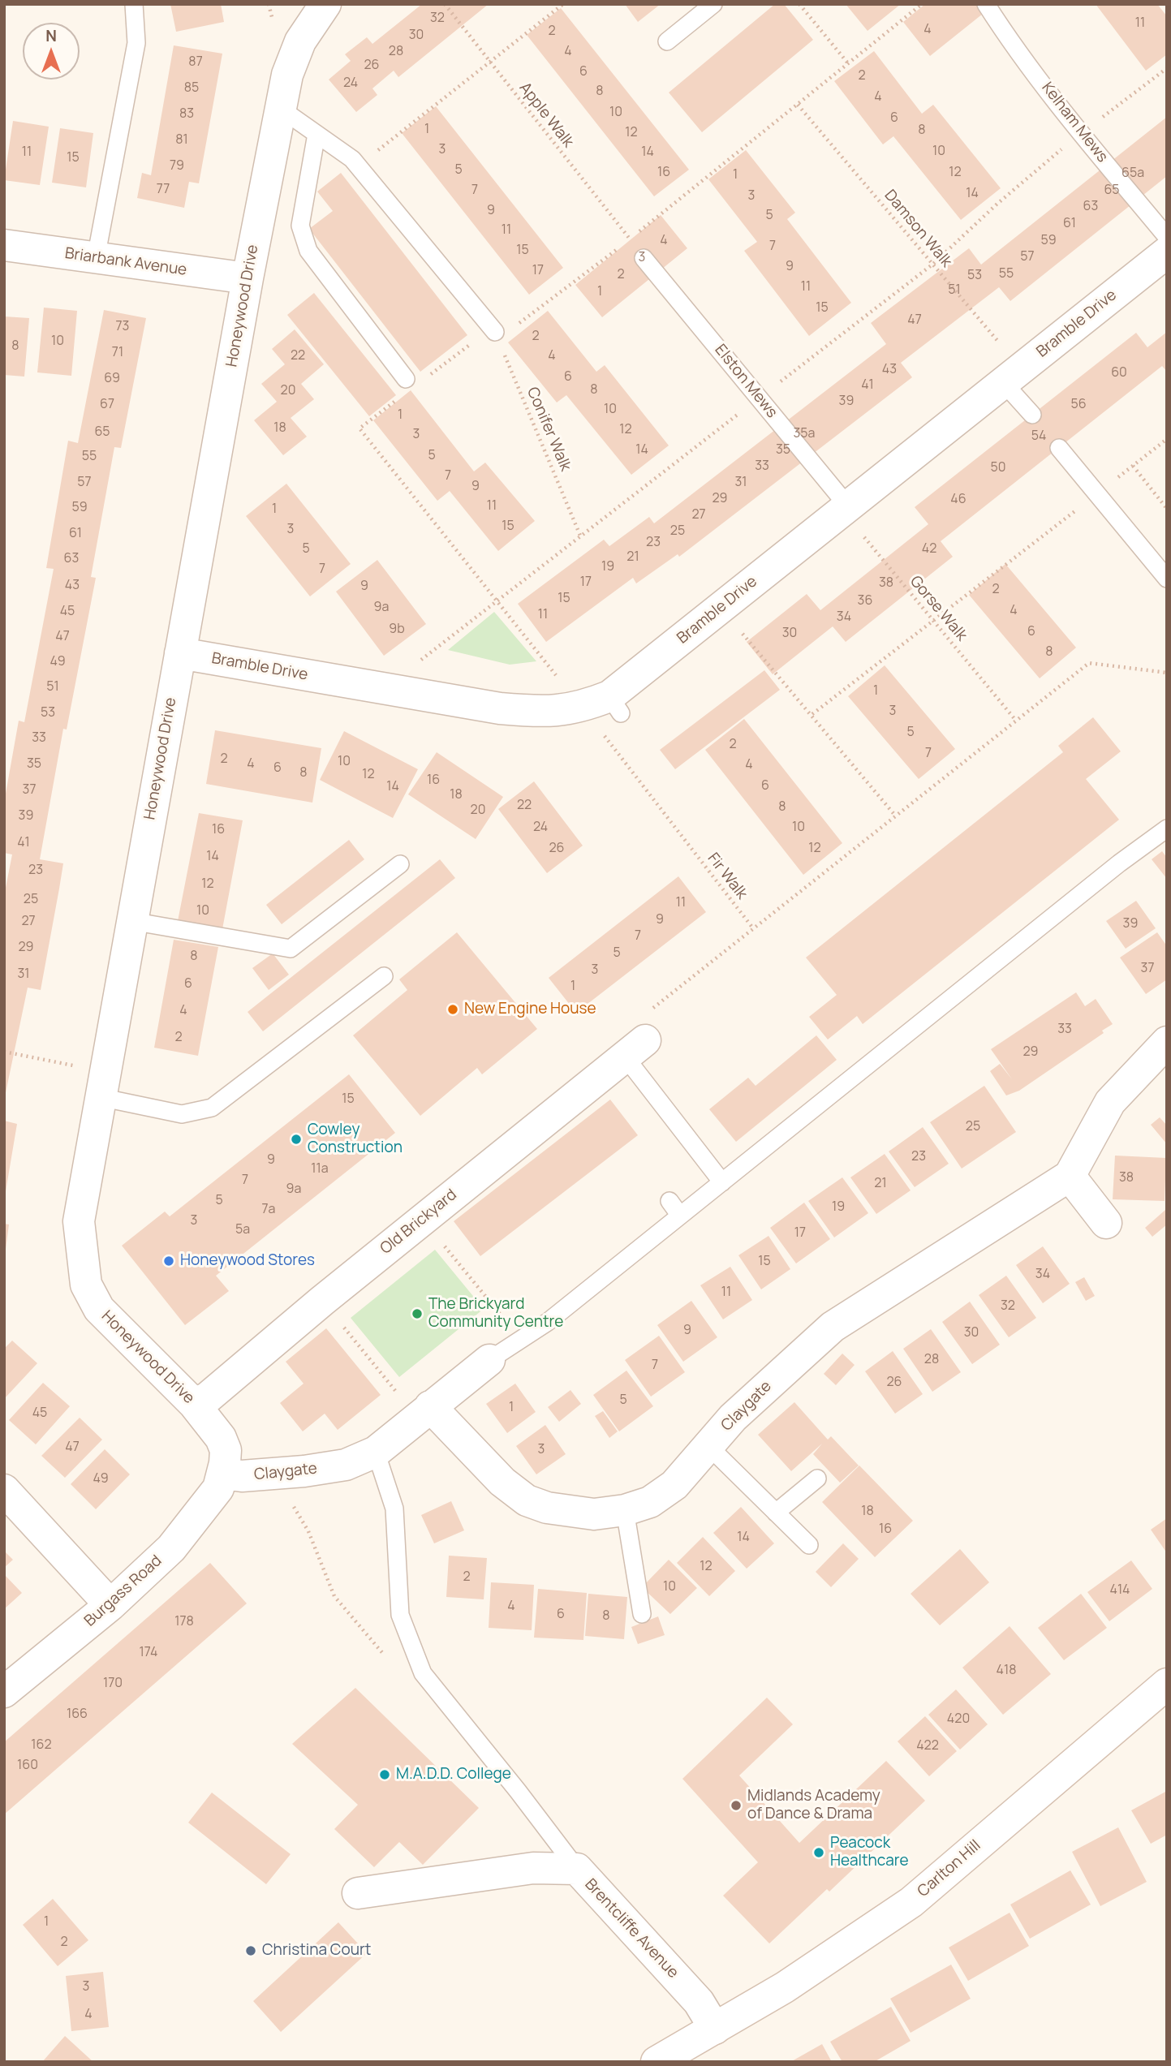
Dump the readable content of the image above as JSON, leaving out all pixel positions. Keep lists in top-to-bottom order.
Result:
{
  "streets": {
    "street": [
      "Briarbank Avenue",
      "Honeywood Drive",
      "Bramble Drive",
      "Old Brickyard",
      "Claygate",
      "Burgass Road",
      "Carlton Hill",
      "Brentcliffe Avenue"
    ],
    "lane": ["Kelham Mews", "Elston Mews"],
    "path": [
      "Apple Walk",
      "Damson Walk",
      "Conifer Walk",
      "Gorse Walk",
      "Fir Walk"
    ]
  },
  "crossings": [
    ["Damson Walk", "Bramble Drive"],
    ["Briarbank Avenue", "Honeywood Drive"],
    ["Honeywood Drive", "Bramble Drive"],
    ["Honeywood Drive", "Old Brickyard"],
    ["Honeywood Drive", "Claygate"],
    ["Honeywood Drive", "Burgass Road"],
    ["Bramble Drive", "Elston Mews"],
    ["Bramble Drive", "Gorse Walk"],
    ["Bramble Drive", "Fir Walk"],
    ["Elston Mews", "Gorse Walk"],
    ["Claygate", "Burgass Road"],
    ["Carlton Hill", "Brentcliffe Avenue"]
  ],
  "places": [
    "New Engine House",
    "Cowley Construction",
    "Honeywood Stores",
    "The Brickyard Community Centre",
    "M.A.D.D. College",
    "Midlands Academy of Dance & Drama",
    "Peacock Healthcare",
    "Christina Court"
  ],
  "house_numbers": [
    "32",
    "11",
    "4",
    "2",
    "30",
    "28",
    "4",
    "87",
    "26",
    "6",
    "2",
    "24",
    "85",
    "8",
    "4",
    "10",
    "83",
    "6",
    "1",
    "8",
    "12",
    "81",
    "3",
    "10",
    "11",
    "14",
    "15",
    "79",
    "5",
    "16",
    "12",
    "65a",
    "1",
    "77",
    "7",
    "65",
    "14",
    "3",
    "63",
    "9",
    "5",
    "61",
    "11",
    "4",
    "59",
    "7",
    "15",
    "57",
    "3",
    "9",
    "17",
    "55",
    "2",
    "53",
    "11",
    "51",
    "1",
    "15",
    "47",
    "73",
    "2",
    "10",
    "8",
    "71",
    "22",
    "4",
    "43",
    "60",
    "6",
    "69",
    "41",
    "8",
    "20",
    "39",
    "67",
    "56",
    "10",
    "1",
    "18",
    "12",
    "65",
    "35a",
    "3",
    "54",
    "14",
    "35",
    "5",
    "55",
    "33",
    "50",
    "7",
    "57",
    "31",
    "9",
    "29",
    "46",
    "11",
    "59",
    "1",
    "27",
    "15",
    "3",
    "25",
    "61",
    "23",
    "5",
    "42",
    "21",
    "63",
    "19",
    "7",
    "17",
    "38",
    "43",
    "9",
    "2",
    "15",
    "36",
    "9a",
    "4",
    "45",
    "11",
    "34",
    "9b",
    "6",
    "30",
    "47",
    "8",
    "49",
    "51",
    "1",
    "3",
    "53",
    "5",
    "33",
    "2",
    "7",
    "2",
    "10",
    "35",
    "4",
    "4",
    "6",
    "8",
    "12",
    "16",
    "6",
    "14",
    "37",
    "18",
    "22",
    "8",
    "20",
    "39",
    "24",
    "10",
    "16",
    "41",
    "26",
    "12",
    "14",
    "23",
    "12",
    "25",
    "11",
    "10",
    "9",
    "27",
    "39",
    "7",
    "29",
    "5",
    "8",
    "37",
    "3",
    "31",
    "6",
    "1",
    "4",
    "33",
    "2",
    "29",
    "15",
    "25",
    "23",
    "9",
    "11a",
    "38",
    "7",
    "21",
    "9a",
    "5",
    "19",
    "7a",
    "3",
    "5a",
    "17",
    "15",
    "34",
    "11",
    "32",
    "9",
    "30",
    "28",
    "7",
    "26",
    "5",
    "1",
    "45",
    "47",
    "3",
    "49",
    "18",
    "16",
    "14",
    "12",
    "2",
    "10",
    "414",
    "4",
    "6",
    "8",
    "178",
    "174",
    "418",
    "170",
    "166",
    "420",
    "162",
    "422",
    "160",
    "1",
    "2",
    "3",
    "4"
  ],
  "north": "top"
}
